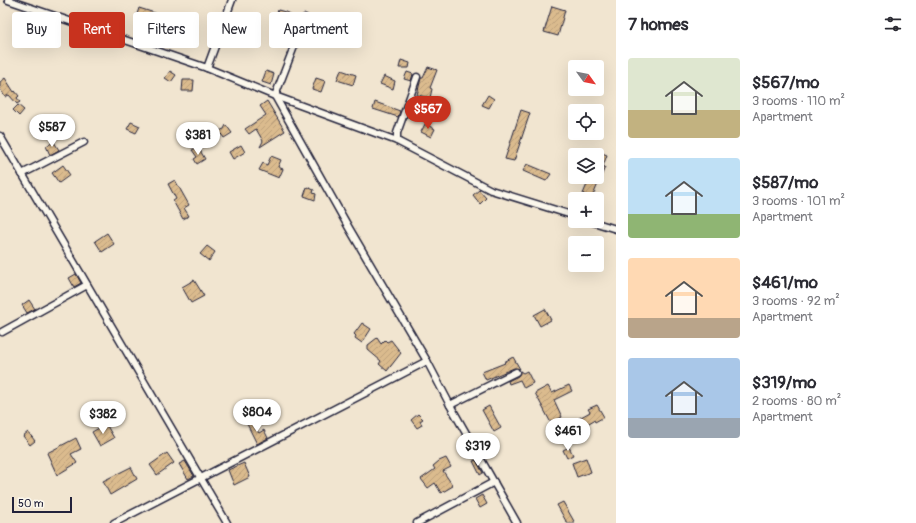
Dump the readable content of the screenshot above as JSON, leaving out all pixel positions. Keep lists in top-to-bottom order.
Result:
{
  "scale_bar": "50 m",
  "north": "bottom right",
  "page": {
    "heading": "7 homes",
    "chip": [
      "Buy",
      "Rent",
      "Filters",
      "New",
      "Apartment"
    ],
    "list": [
      {
        "name": "$567/mo",
        "note": "3 rooms · 110 m² · Apartment"
      },
      {
        "name": "$587/mo",
        "note": "3 rooms · 101 m² · Apartment"
      },
      {
        "name": "$461/mo",
        "note": "3 rooms · 92 m² · Apartment"
      },
      {
        "name": "$319/mo",
        "note": "2 rooms · 80 m² · Apartment"
      }
    ],
    "map_buttons": ["+", "−"],
    "price": [
      "$567",
      "$587",
      "$381",
      "$804",
      "$382",
      "$461",
      "$319"
    ],
    "scale": "50 m"
  }
}
